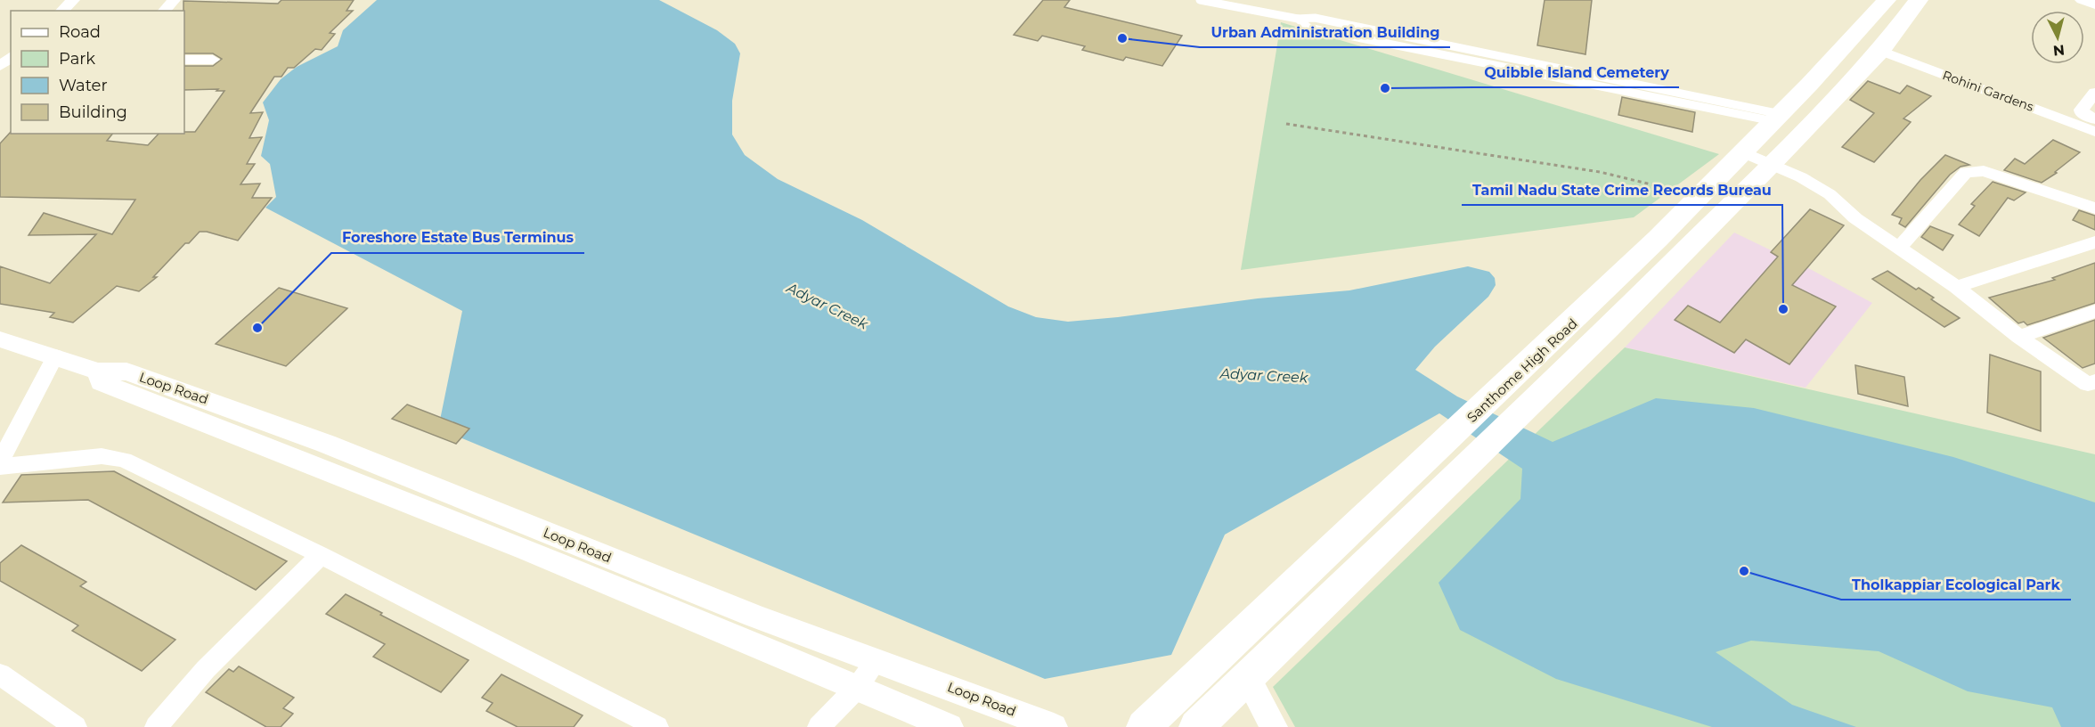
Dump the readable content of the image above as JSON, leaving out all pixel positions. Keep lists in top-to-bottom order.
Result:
{
  "streets": {
    "main road": ["Santhome High Road"],
    "street": ["Rohini Gardens", "Loop Road"]
  },
  "crossings": [
    ["Rohini Gardens", "Santhome High Road"]
  ],
  "water": ["Adyar Creek"],
  "places": [
    "Urban Administration Building",
    "Quibble Island Cemetery",
    "Tamil Nadu State Crime Records Bureau",
    "Foreshore Estate Bus Terminus",
    "Tholkappiar Ecological Park"
  ],
  "legend": [
    "Road",
    "Park",
    "Water",
    "Building"
  ],
  "north": "bottom"
}
